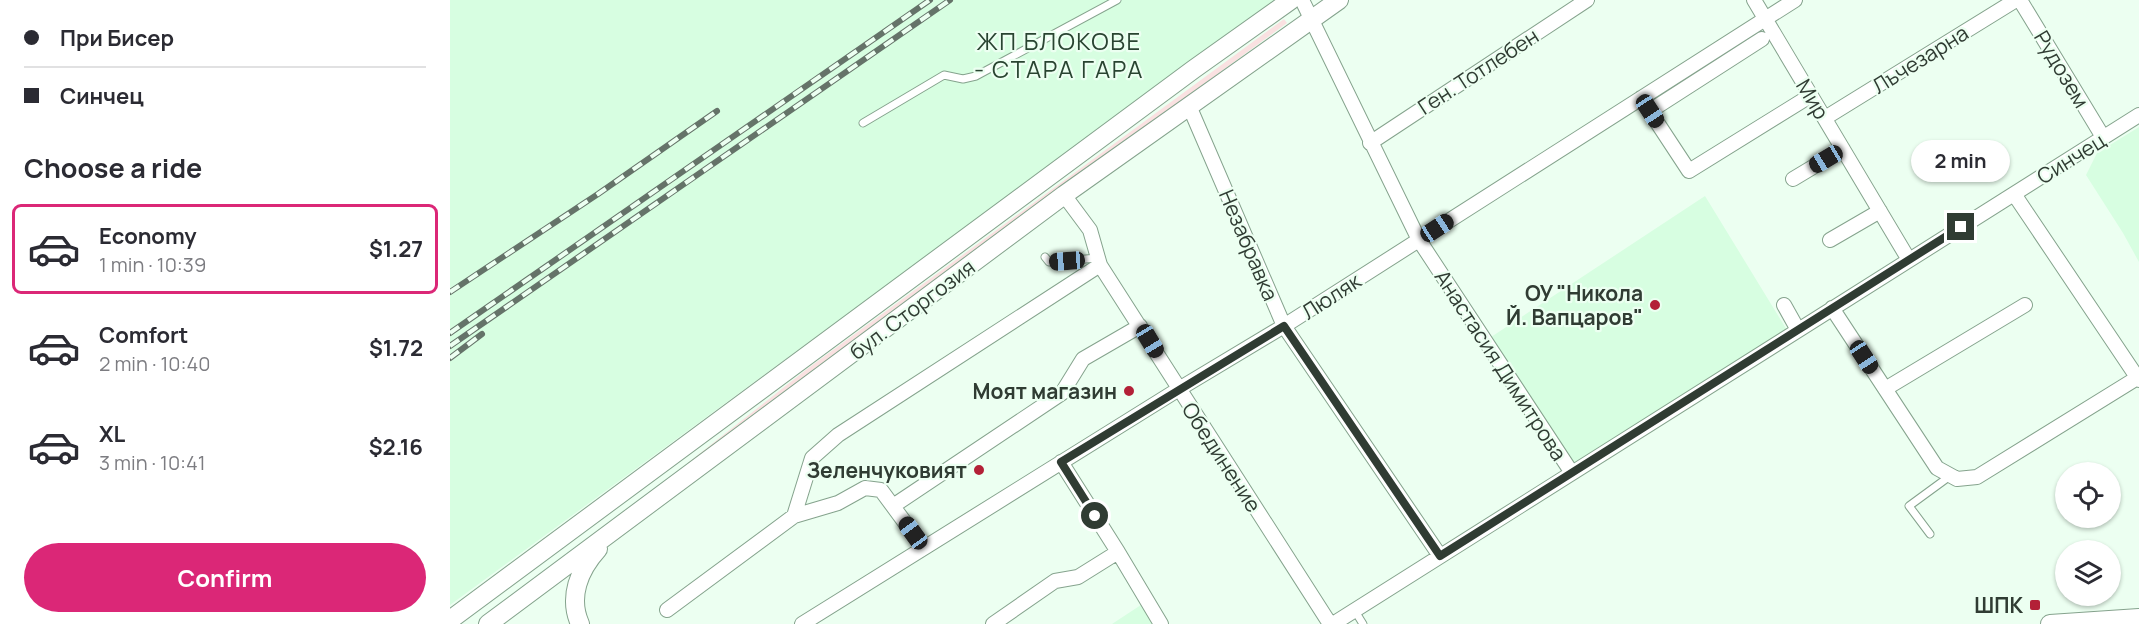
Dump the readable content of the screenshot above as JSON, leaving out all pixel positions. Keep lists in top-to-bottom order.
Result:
{
  "streets": {
    "main road": ["бул. Сторгозия"],
    "street": [
      "Лъчезарна",
      "Рудозем",
      "Ген. Тотлебен",
      "Мир",
      "Синчец",
      "Незабравка",
      "Люляк",
      "Анастасия Димитрова",
      "Обединение"
    ]
  },
  "crossings": [
    ["Лъчезарна", "Мир"],
    ["Рудозем", "Синчец"],
    ["Ген. Тотлебен", "Анастасия Димитрова"],
    ["Мир", "Синчец"],
    ["Мир", "Люляк"],
    ["Синчец", "Незабравка"],
    ["Синчец", "Анастасия Димитрова"],
    ["Синчец", "Обединение"],
    ["Незабравка", "Люляк"],
    ["Незабравка", "бул. Сторгозия"],
    ["Люляк", "Анастасия Димитрова"],
    ["Люляк", "Обединение"],
    ["бул. Сторгозия", "Анастасия Димитрова"],
    ["бул. Сторгозия", "Обединение"]
  ],
  "districts": ["ЖП БЛОКОВЕ - СТАРА ГАРА"],
  "places": {
    "other": ["ОУ \"Никола Й. Вапцаров\"", "Моят магазин", "Зеленчуковият"],
    "transit": ["ШПК"]
  },
  "page": {
    "banner": ["При Бисер", "Синчец"],
    "heading": "Choose a ride",
    "bubble": "2 min",
    "list": [
      {
        "name": "Economy",
        "note": "1 min · 10:39",
        "value": "$1.27"
      },
      {
        "name": "Comfort",
        "note": "2 min · 10:40",
        "value": "$1.72"
      },
      {
        "name": "XL",
        "note": "3 min · 10:41",
        "value": "$2.16"
      }
    ],
    "buttons": "Confirm"
  }
}
